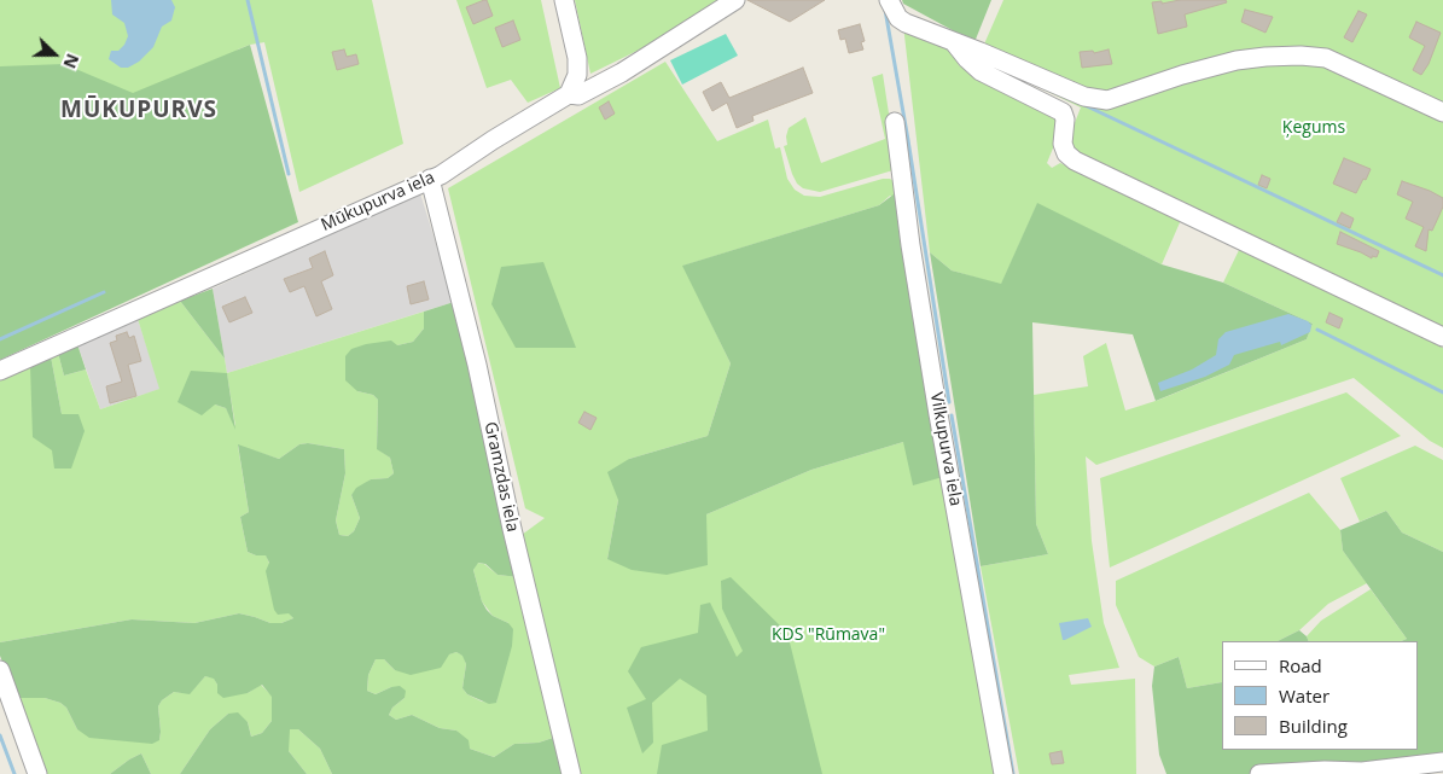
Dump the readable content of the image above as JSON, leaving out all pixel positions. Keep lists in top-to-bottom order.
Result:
{
  "streets": {
    "street": ["Mūkupurva iela", "Vilkupurva iela", "Gramzdas iela"]
  },
  "crossings": [
    ["Mūkupurva iela", "Gramzdas iela"]
  ],
  "districts": ["MŪKUPURVS"],
  "parks": ["Ķegums", "KDS \"Rūmava\""],
  "legend": ["Road", "Water", "Building"],
  "north": "right"
}
